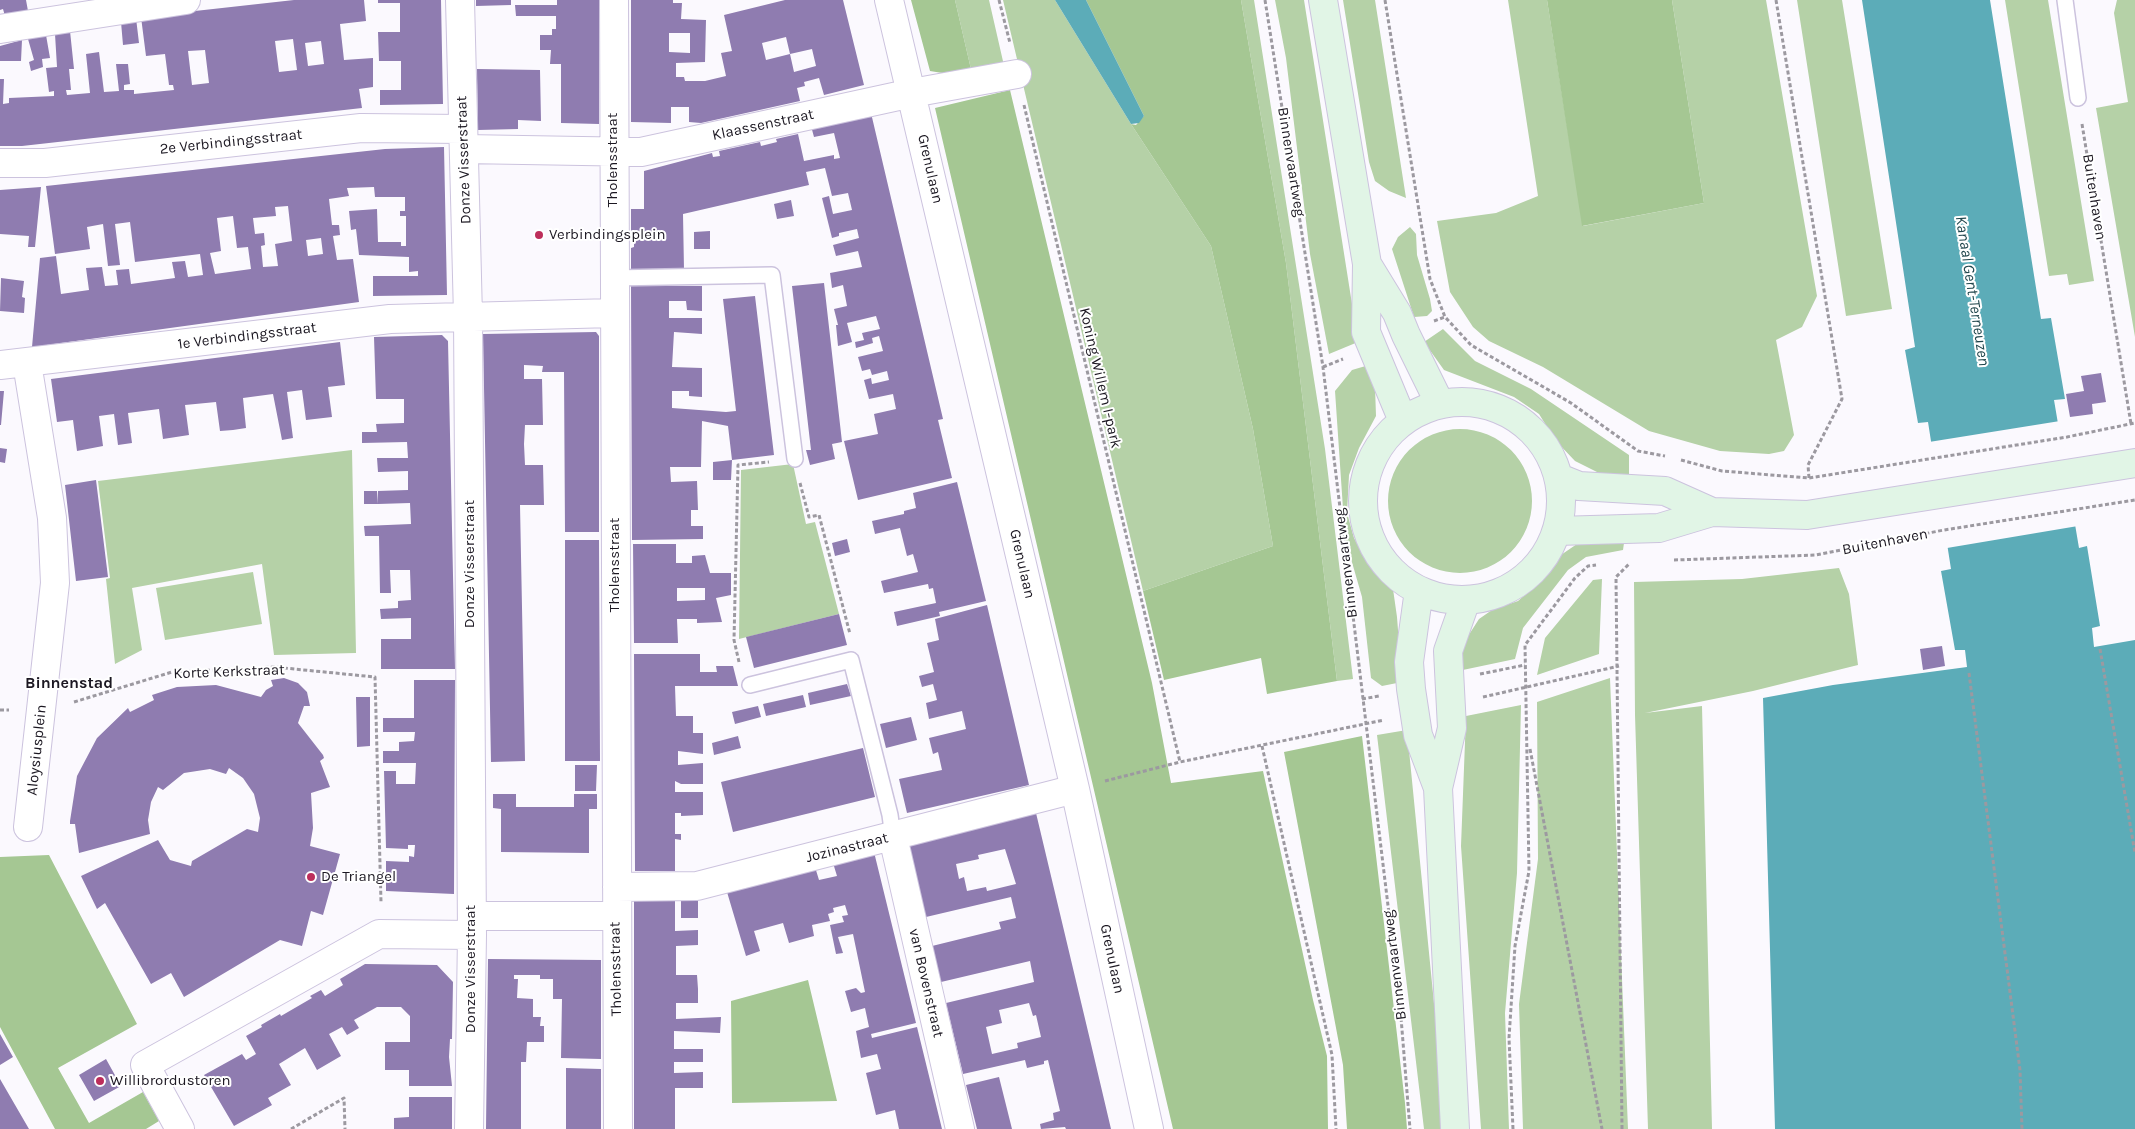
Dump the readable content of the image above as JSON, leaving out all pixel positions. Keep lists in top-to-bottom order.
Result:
{
  "streets": {
    "street": [
      "Klaassenstraat",
      "2e Verbindingsstraat",
      "Donze Visserstraat",
      "Tholensstraat",
      "Grenulaan",
      "1e Verbindingsstraat",
      "Aloysiusplein",
      "Jozinastraat",
      "van Bovenstraat"
    ],
    "path": [
      "Binnenvaartweg",
      "Buitenhaven",
      "Koning Willem I-park",
      "Korte Kerkstraat"
    ]
  },
  "crossings": [
    ["Klaassenstraat", "Tholensstraat"],
    ["Klaassenstraat", "Grenulaan"],
    ["Klaassenstraat", "Koning Willem I-park"],
    ["2e Verbindingsstraat", "Donze Visserstraat"],
    ["Donze Visserstraat", "1e Verbindingsstraat"],
    ["Tholensstraat", "Jozinastraat"],
    ["Grenulaan", "Jozinastraat"],
    ["1e Verbindingsstraat", "Aloysiusplein"],
    ["Korte Kerkstraat", "Aloysiusplein"],
    ["Jozinastraat", "van Bovenstraat"]
  ],
  "districts": ["Binnenstad"],
  "water": ["Kanaal Gent-Terneuzen"],
  "places": ["Verbindingsplein", "De Triangel", "Willibrordustoren"]
}
